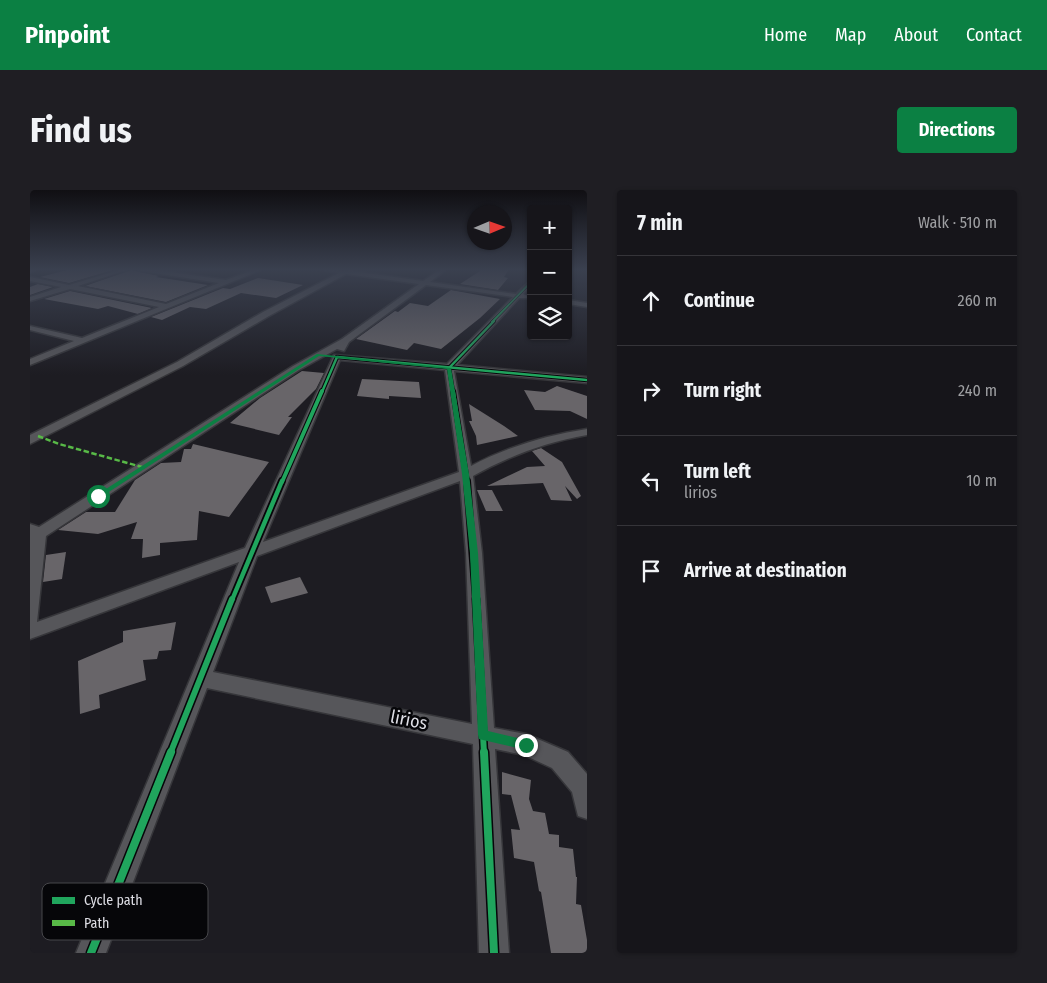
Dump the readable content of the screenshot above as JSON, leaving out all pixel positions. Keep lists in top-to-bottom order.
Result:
{
  "streets": {
    "street": ["lirios"]
  },
  "legend": ["Cycle path", "Path"],
  "north": "right",
  "page": {
    "header": "Pinpoint",
    "nav": [
      "Home",
      "Map",
      "About",
      "Contact"
    ],
    "buttons": "Directions",
    "title": "Find us",
    "heading": ["7 min", "Walk · 510 m"],
    "map_buttons": ["+", "−"],
    "list": [
      ["Continue", "260 m"],
      ["Turn right", "240 m"],
      ["Turn left", "lirios", "10 m"],
      "Arrive at destination"
    ]
  }
}
